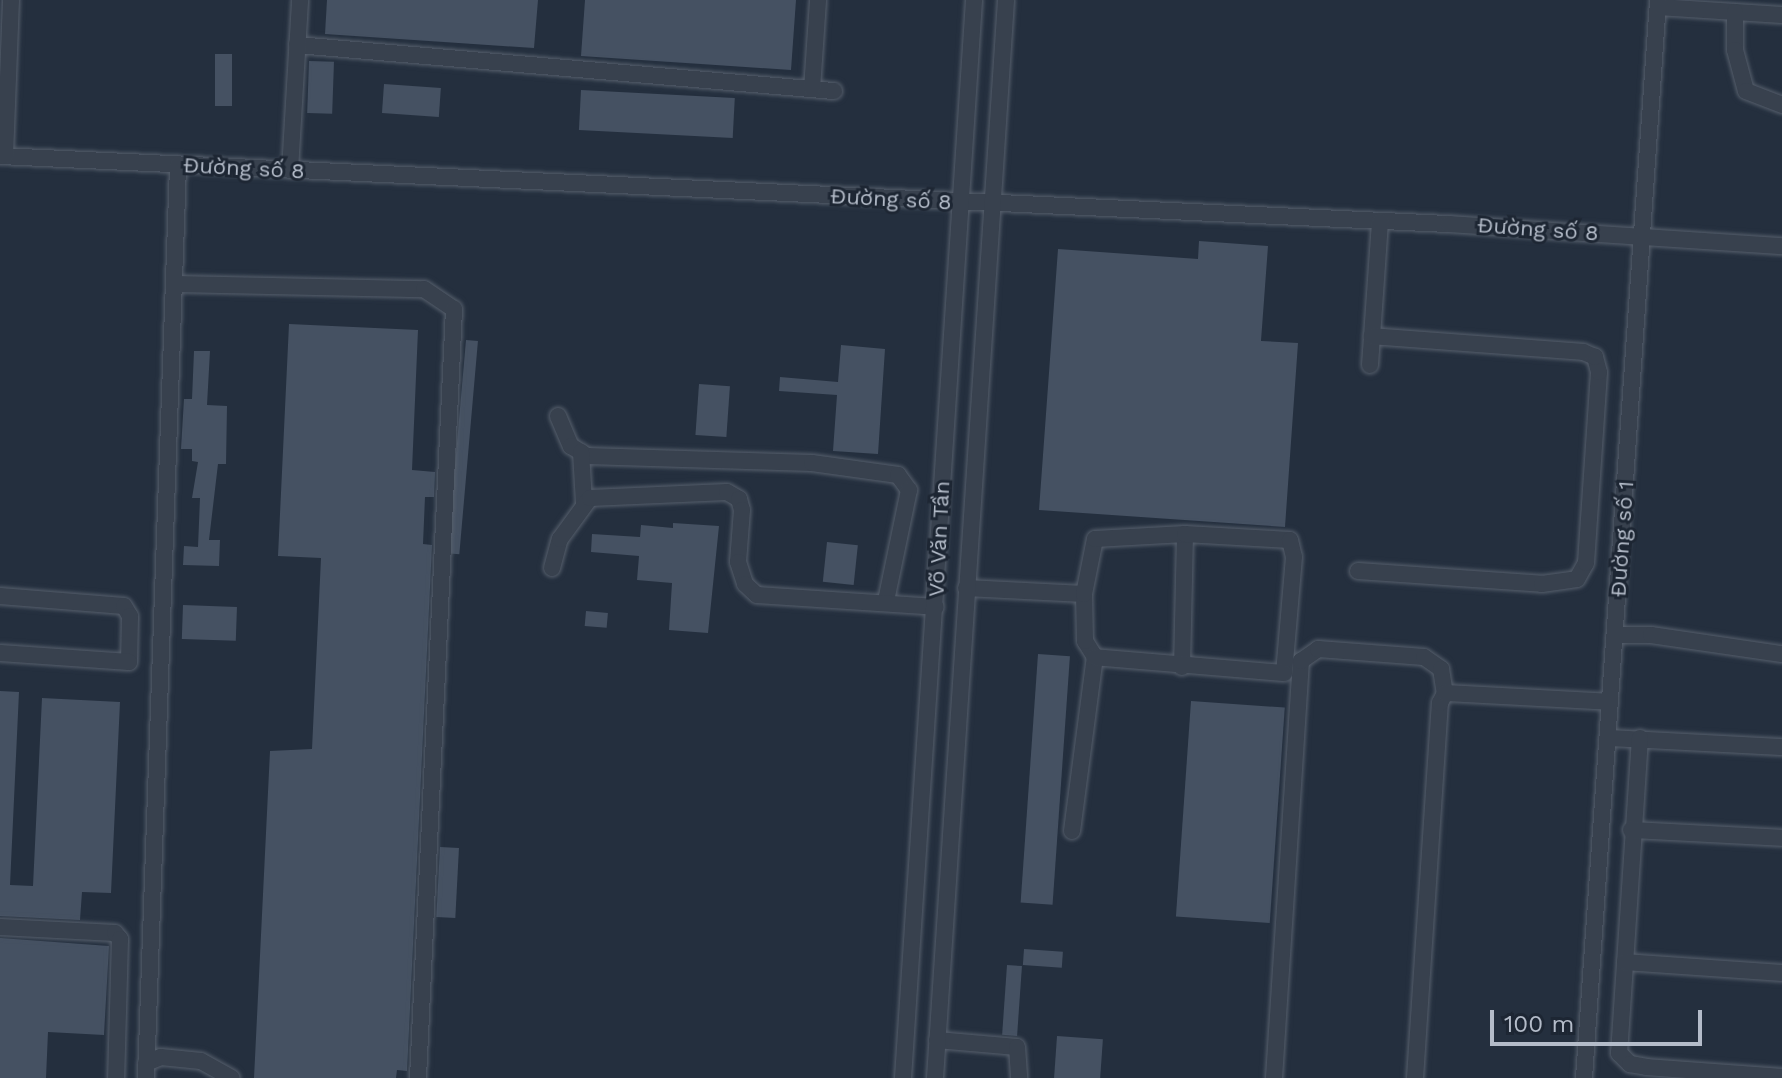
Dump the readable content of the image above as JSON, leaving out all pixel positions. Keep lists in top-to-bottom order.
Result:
{
  "streets": {
    "street": ["Đường số 8", "Võ Văn Tần", "Đường số 1"]
  },
  "crossings": [
    ["Đường số 8", "Võ Văn Tần"],
    ["Đường số 8", "Đường số 1"]
  ],
  "scale_bar": "100 m"
}
